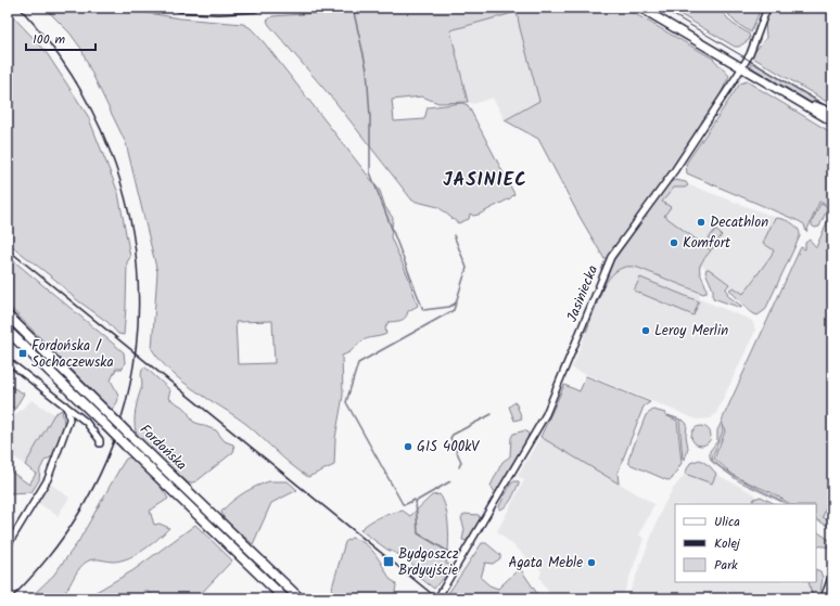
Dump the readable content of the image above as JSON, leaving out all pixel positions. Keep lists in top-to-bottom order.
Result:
{
  "streets": {
    "main road": ["Fordońska"],
    "street": ["Jasiniecka"]
  },
  "districts": ["JASINIEC"],
  "places": {
    "other": [
      "Decathlon",
      "Komfort",
      "Leroy Merlin",
      "GIS 400kV",
      "Agata Meble"
    ],
    "transit": ["Fordońska / Sochaczewska", "Bydgoszcz Brdyujście"]
  },
  "legend": ["Ulica", "Kolej", "Park"],
  "scale_bar": "100 m"
}
